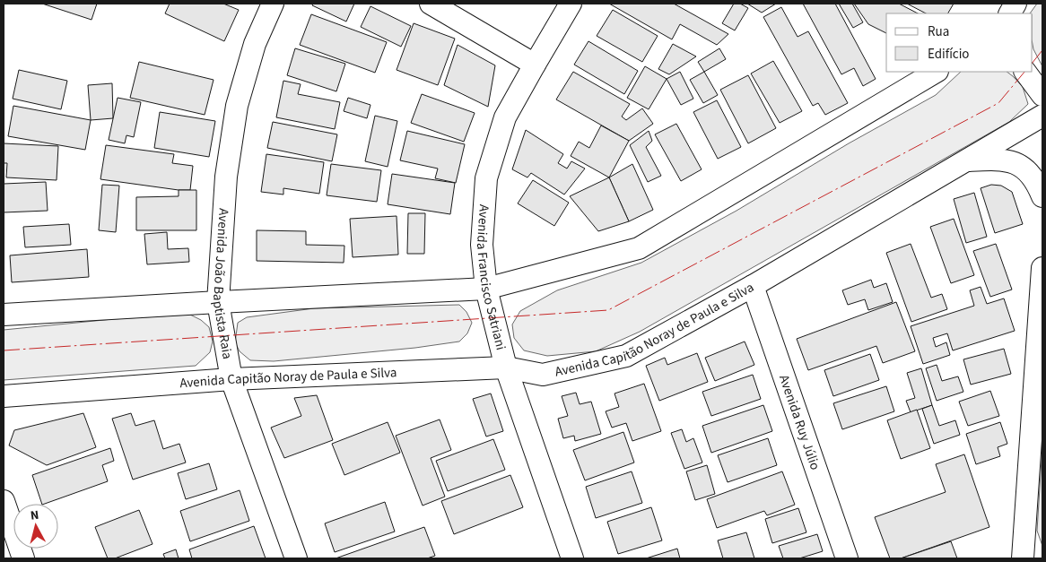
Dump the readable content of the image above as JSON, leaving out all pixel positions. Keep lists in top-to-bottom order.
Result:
{
  "streets": {
    "street": [
      "Avenida Francisco Satriani",
      "Avenida João Baptista Raia",
      "Avenida Capitão Noray de Paula e Silva",
      "Avenida Ruy Júlio"
    ]
  },
  "crossings": [
    ["Avenida Francisco Satriani", "Avenida Capitão Noray de Paula e Silva"],
    ["Avenida João Baptista Raia", "Avenida Capitão Noray de Paula e Silva"],
    ["Avenida Capitão Noray de Paula e Silva", "Avenida Ruy Júlio"]
  ],
  "legend": ["Rua", "Edifício"],
  "north": "top"
}
